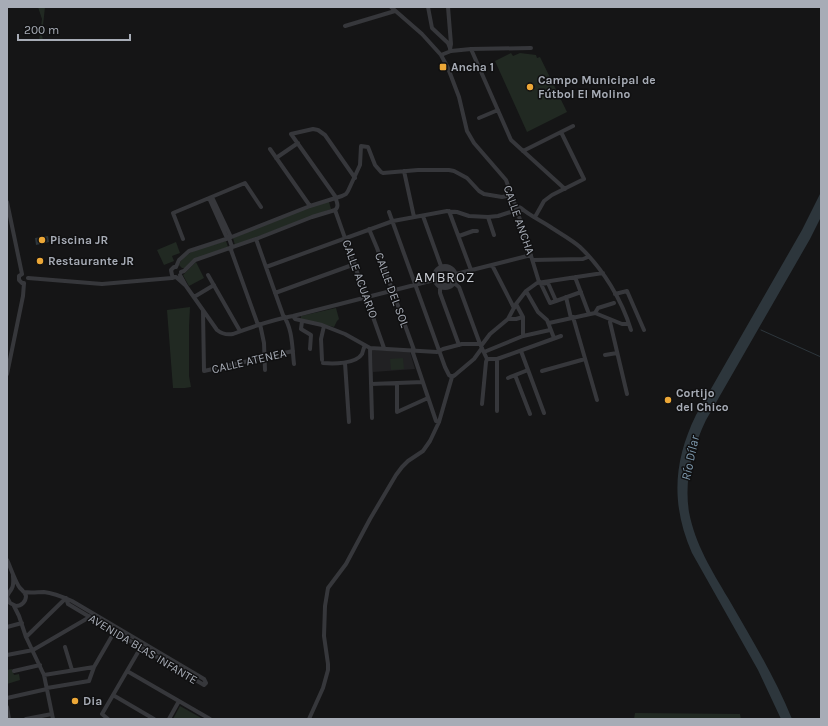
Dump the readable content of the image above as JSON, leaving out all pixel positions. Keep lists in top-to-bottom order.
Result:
{
  "streets": {
    "street": [
      "CALLE ANCHA",
      "CALLE ACUARIO",
      "CALLE DEL SOL",
      "CALLE ATENEA",
      "AVENIDA BLAS INFANTE"
    ]
  },
  "districts": ["AMBROZ"],
  "water": ["Río Dílar"],
  "places": {
    "transit": ["Ancha 1"],
    "other": [
      "Campo Municipal de Fútbol El Molino",
      "Piscina JR",
      "Restaurante JR",
      "Cortijo del Chico",
      "Dia"
    ]
  },
  "scale_bar": "200 m"
}
